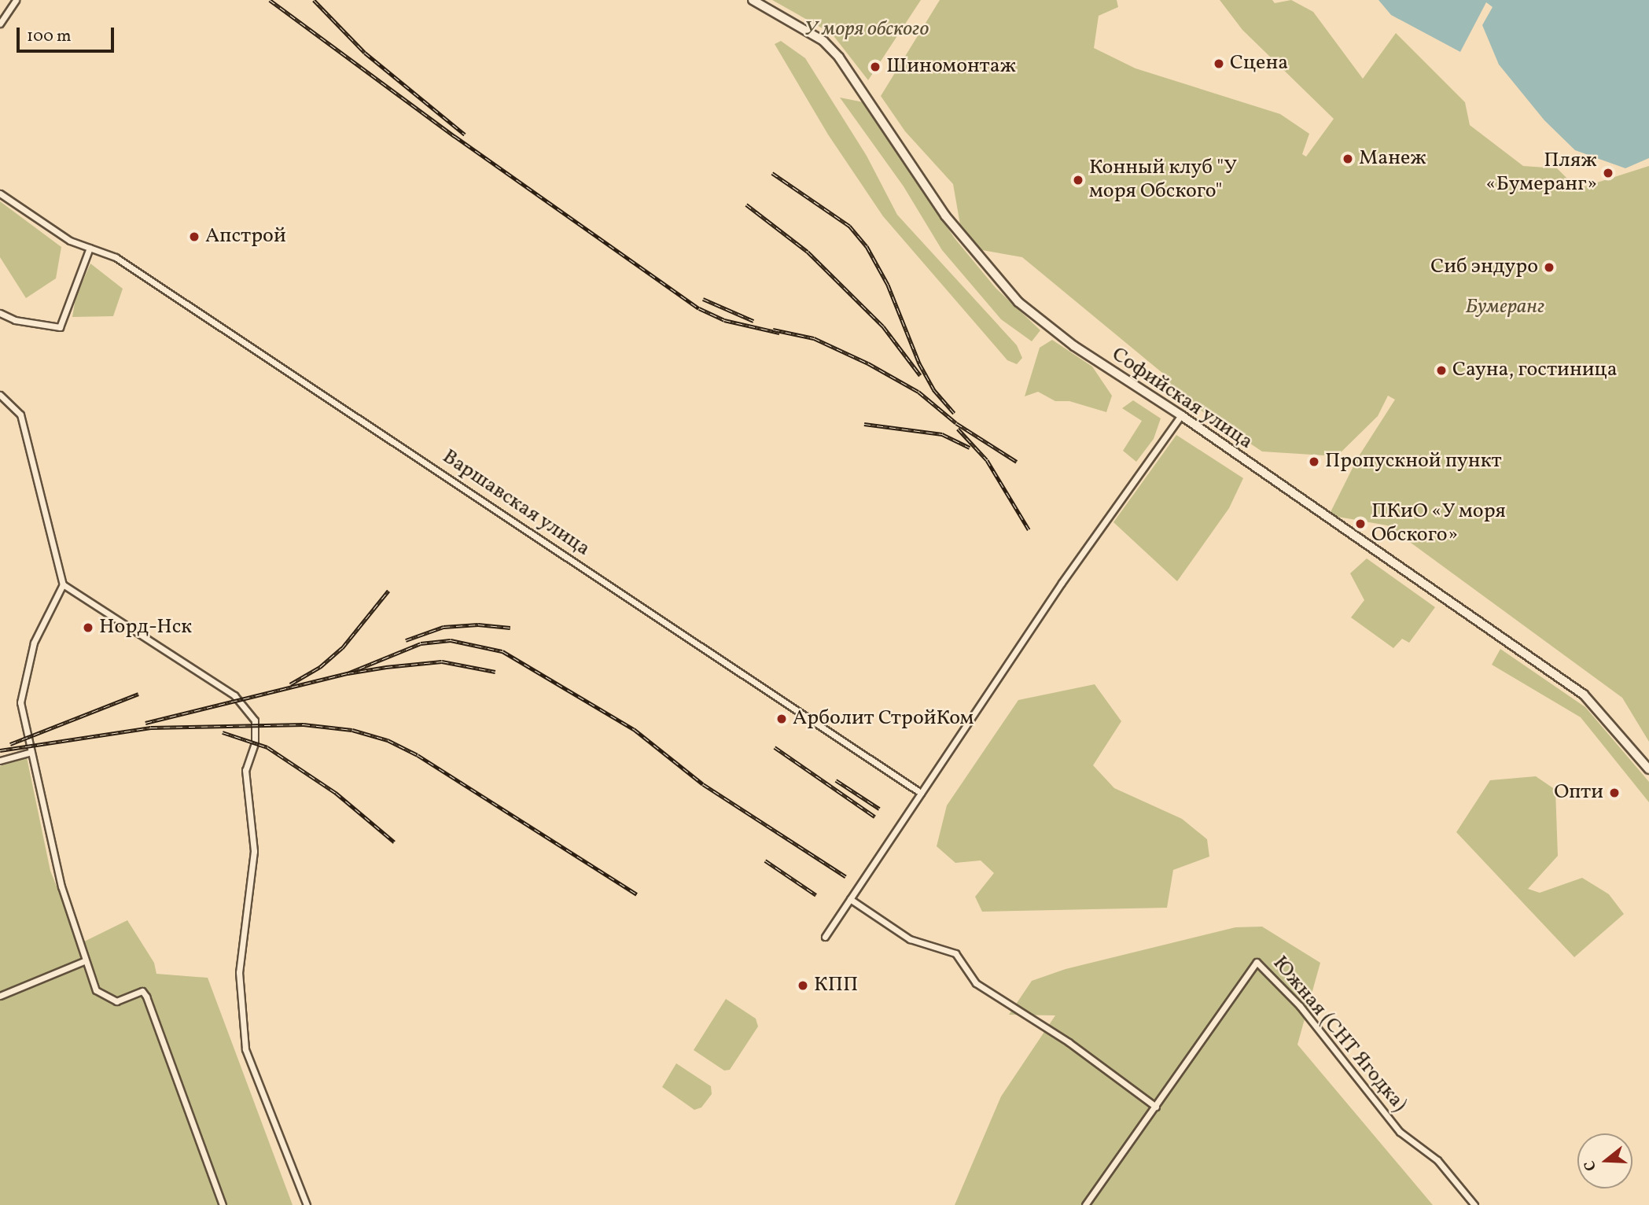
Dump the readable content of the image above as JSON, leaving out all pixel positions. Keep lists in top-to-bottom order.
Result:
{
  "streets": {
    "main road": ["Софийская улица"],
    "street": ["Варшавская улица", "Южная (СНТ Ягодка)"]
  },
  "parks": ["У моря обского", "Бумеранг"],
  "places": [
    "Сцена",
    "Шиномонтаж",
    "Манеж",
    "Пляж «Бумеранг»",
    "Конный клуб \"У моря Обского\"",
    "Апстрой",
    "Сиб эндуро",
    "Сауна, гостиница",
    "Пропускной пункт",
    "ПКиО «У моря Обского»",
    "Норд-Нск",
    "Арболит СтройКом",
    "Опти",
    "КПП"
  ],
  "scale_bar": "100 m",
  "north": "left"
}
